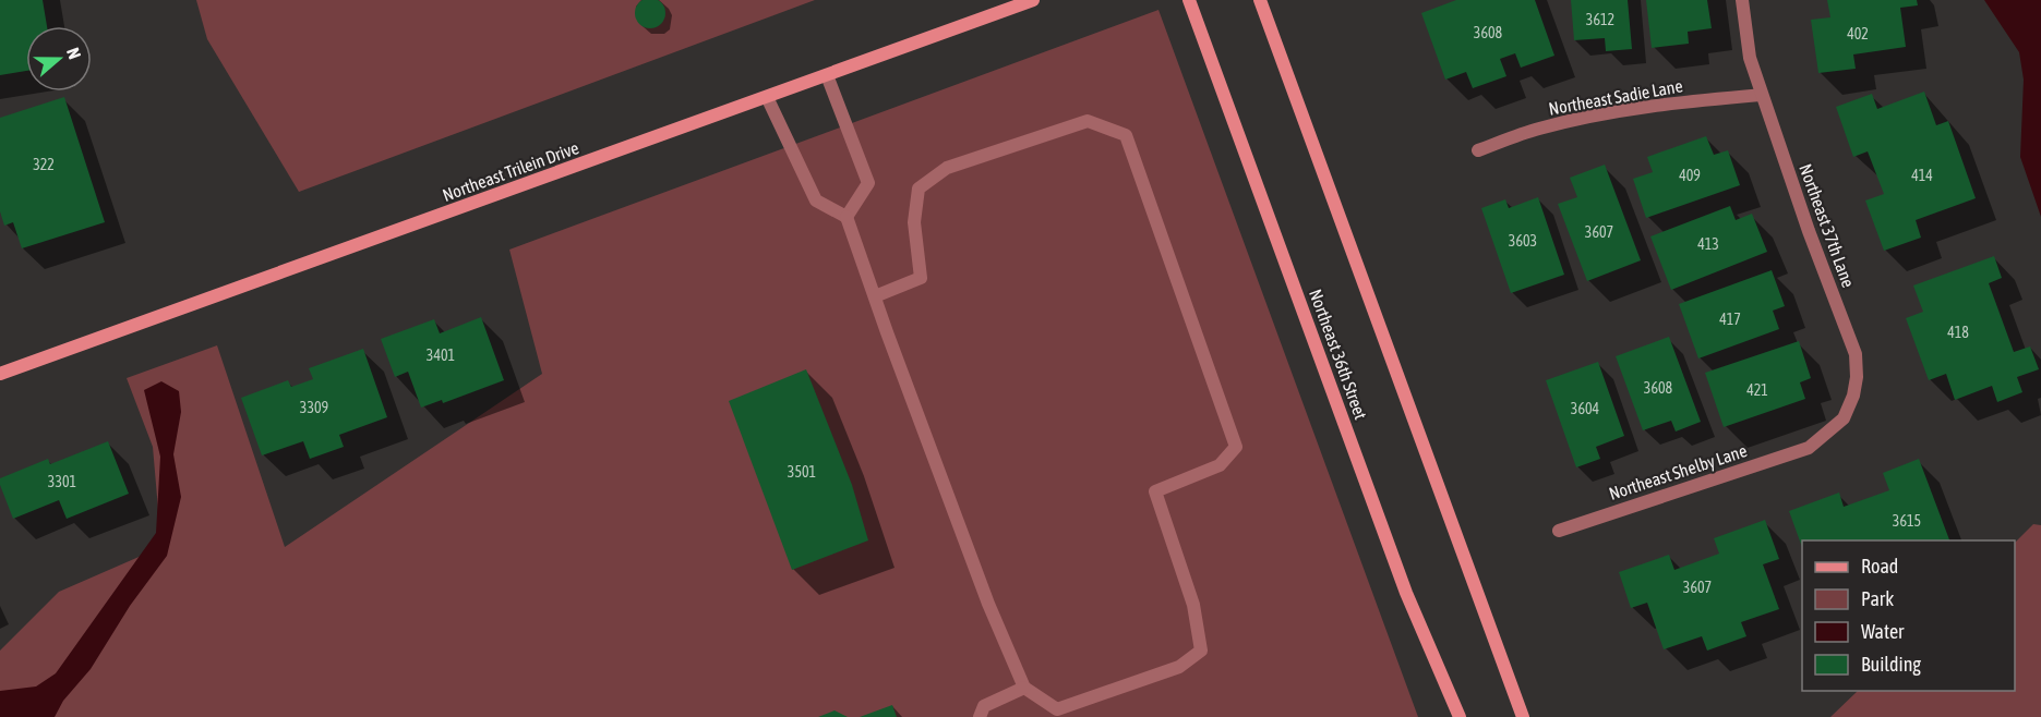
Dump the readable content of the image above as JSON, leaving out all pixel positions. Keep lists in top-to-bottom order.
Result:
{
  "streets": {
    "main road": ["Northeast Trilein Drive", "Northeast 36th Street"],
    "street": ["Northeast Sadie Lane", "Northeast 37th Lane", "Northeast Shelby Lane"]
  },
  "crossings": [
    ["Northeast Sadie Lane", "Northeast 37th Lane"],
    ["Northeast 37th Lane", "Northeast Shelby Lane"]
  ],
  "house_numbers": [
    "3612",
    "3608",
    "402",
    "322",
    "409",
    "414",
    "3607",
    "3603",
    "413",
    "417",
    "418",
    "3401",
    "3608",
    "421",
    "3309",
    "3604",
    "3501",
    "3301",
    "3615",
    "3607"
  ],
  "legend": [
    "Road",
    "Park",
    "Water",
    "Building"
  ],
  "north": "right"
}
